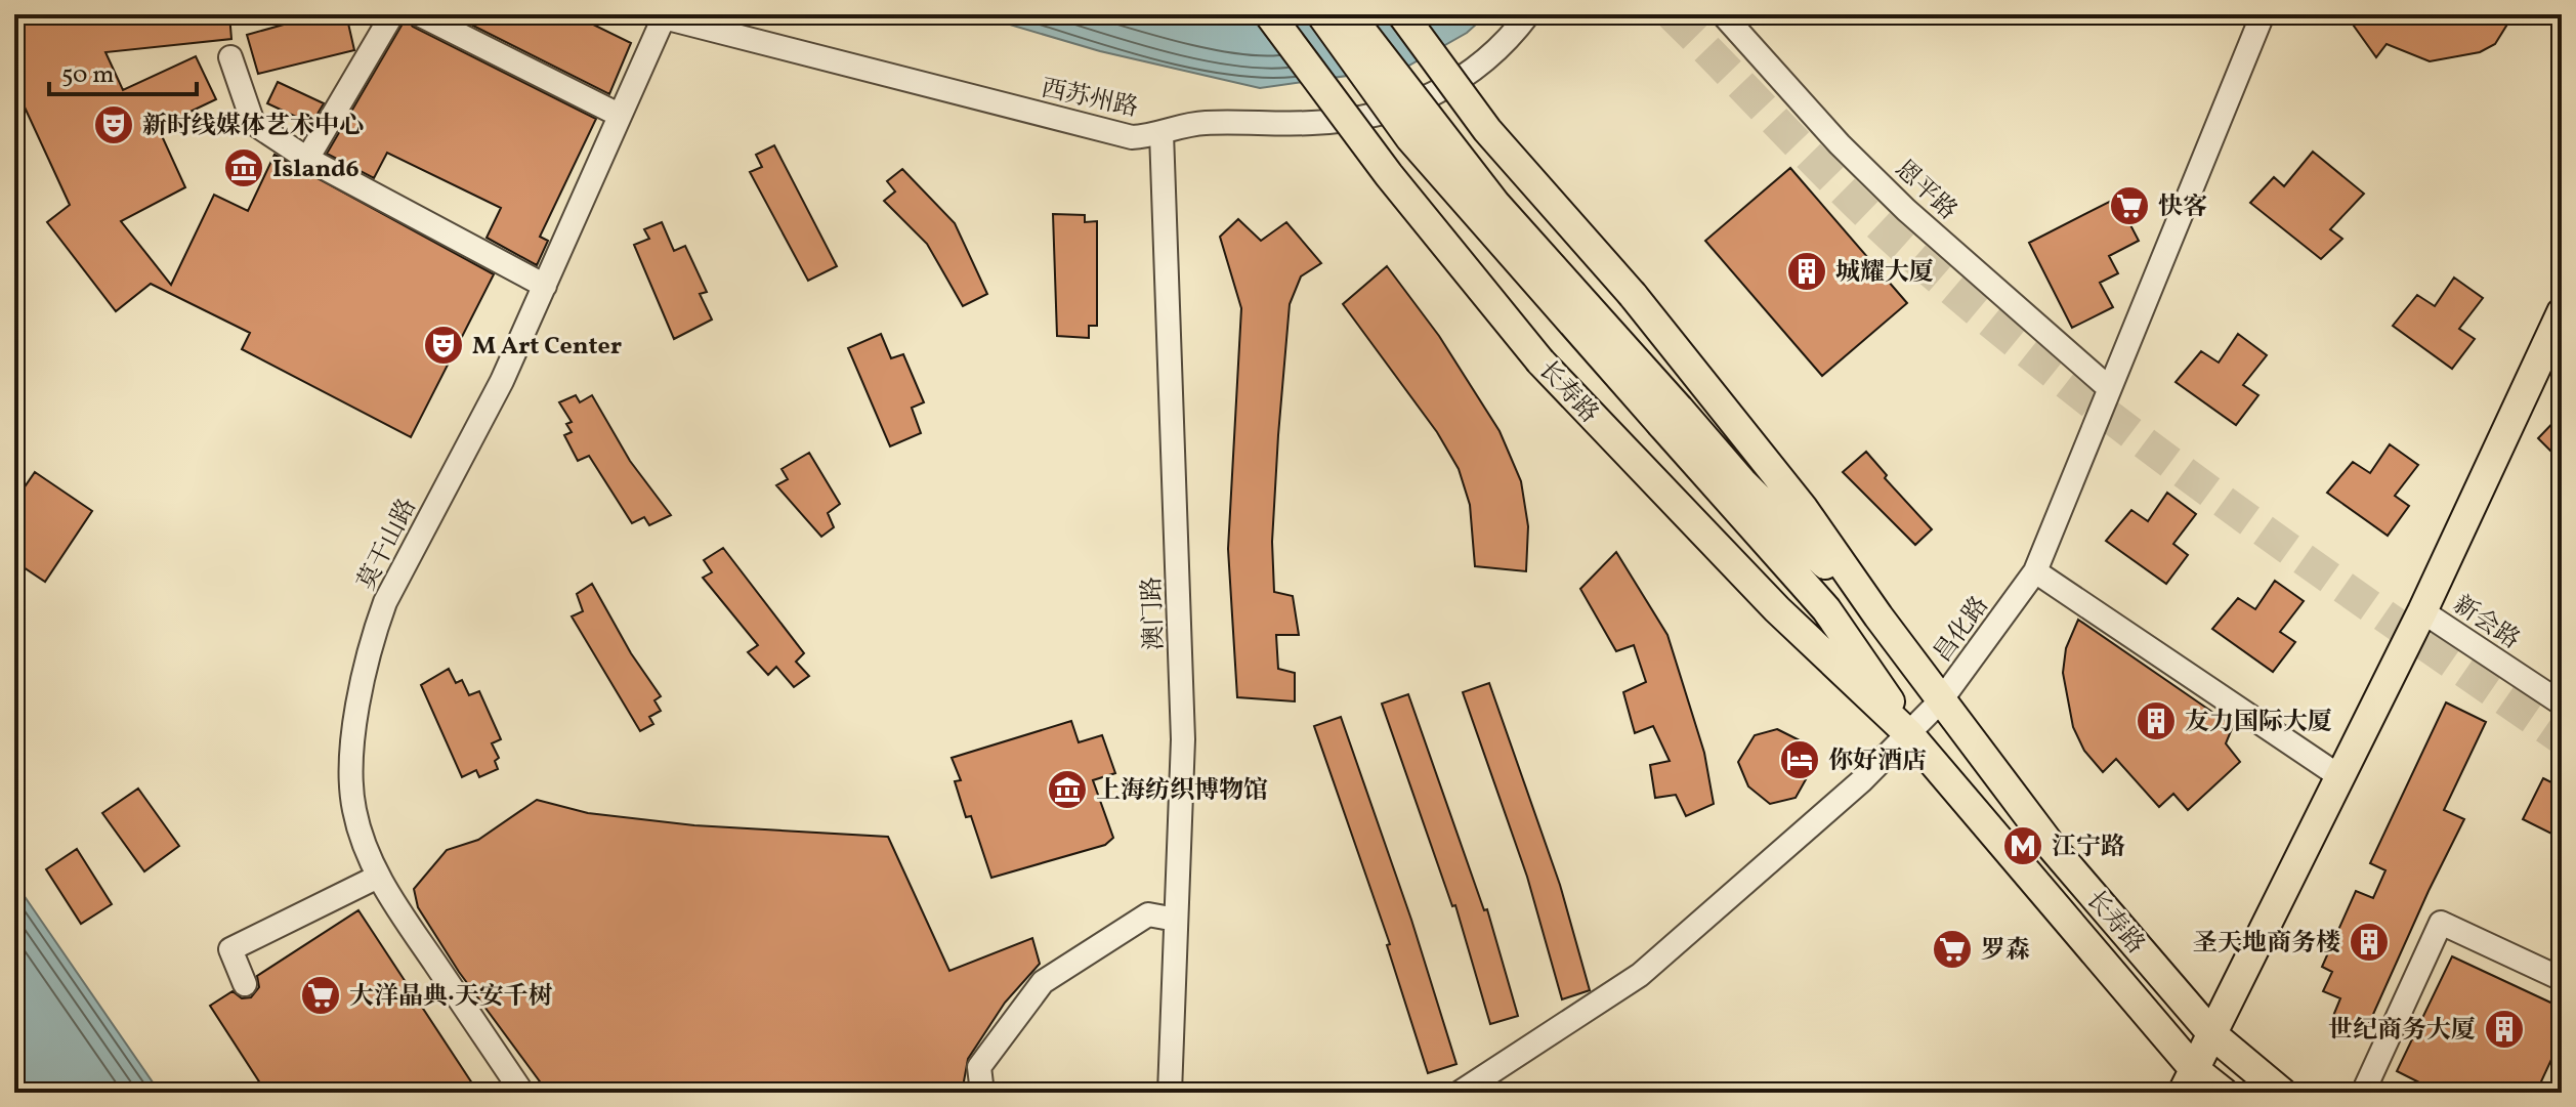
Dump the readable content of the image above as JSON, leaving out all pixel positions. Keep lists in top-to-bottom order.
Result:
{
  "streets": {
    "main road": ["长寿路"],
    "street": [
      "西苏州路",
      "恩平路",
      "莫干山路",
      "澳门路",
      "新会路",
      "昌化路"
    ]
  },
  "crossings": [
    ["西苏州路", "莫干山路"],
    ["西苏州路", "澳门路"],
    ["恩平路", "昌化路"],
    ["长寿路", "昌化路"]
  ],
  "places": {
    "theatre": ["新时线媒体艺术中心", "M Art Center"],
    "museum": ["Island6", "上海纺织博物馆"],
    "supermarket": ["快客", "罗森", "大洋晶典·天安千树"],
    "building": [
      "城耀大厦",
      "友力国际大厦",
      "圣天地商务楼",
      "世纪商务大厦"
    ],
    "hotel": ["你好酒店"],
    "metro station": ["江宁路"]
  },
  "scale_bar": "50 m"
}
